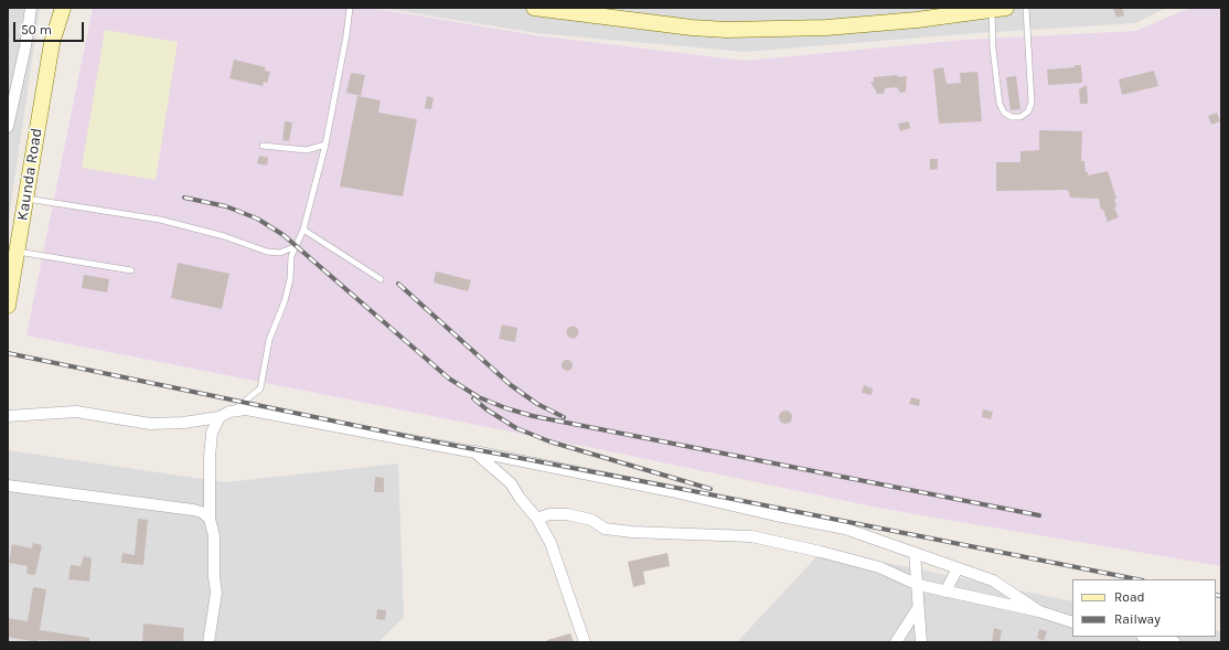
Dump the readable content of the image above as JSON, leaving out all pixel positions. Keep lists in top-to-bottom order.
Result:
{
  "streets": {
    "main road": ["Kaunda Road"]
  },
  "legend": ["Road", "Railway"],
  "scale_bar": "50 m"
}
